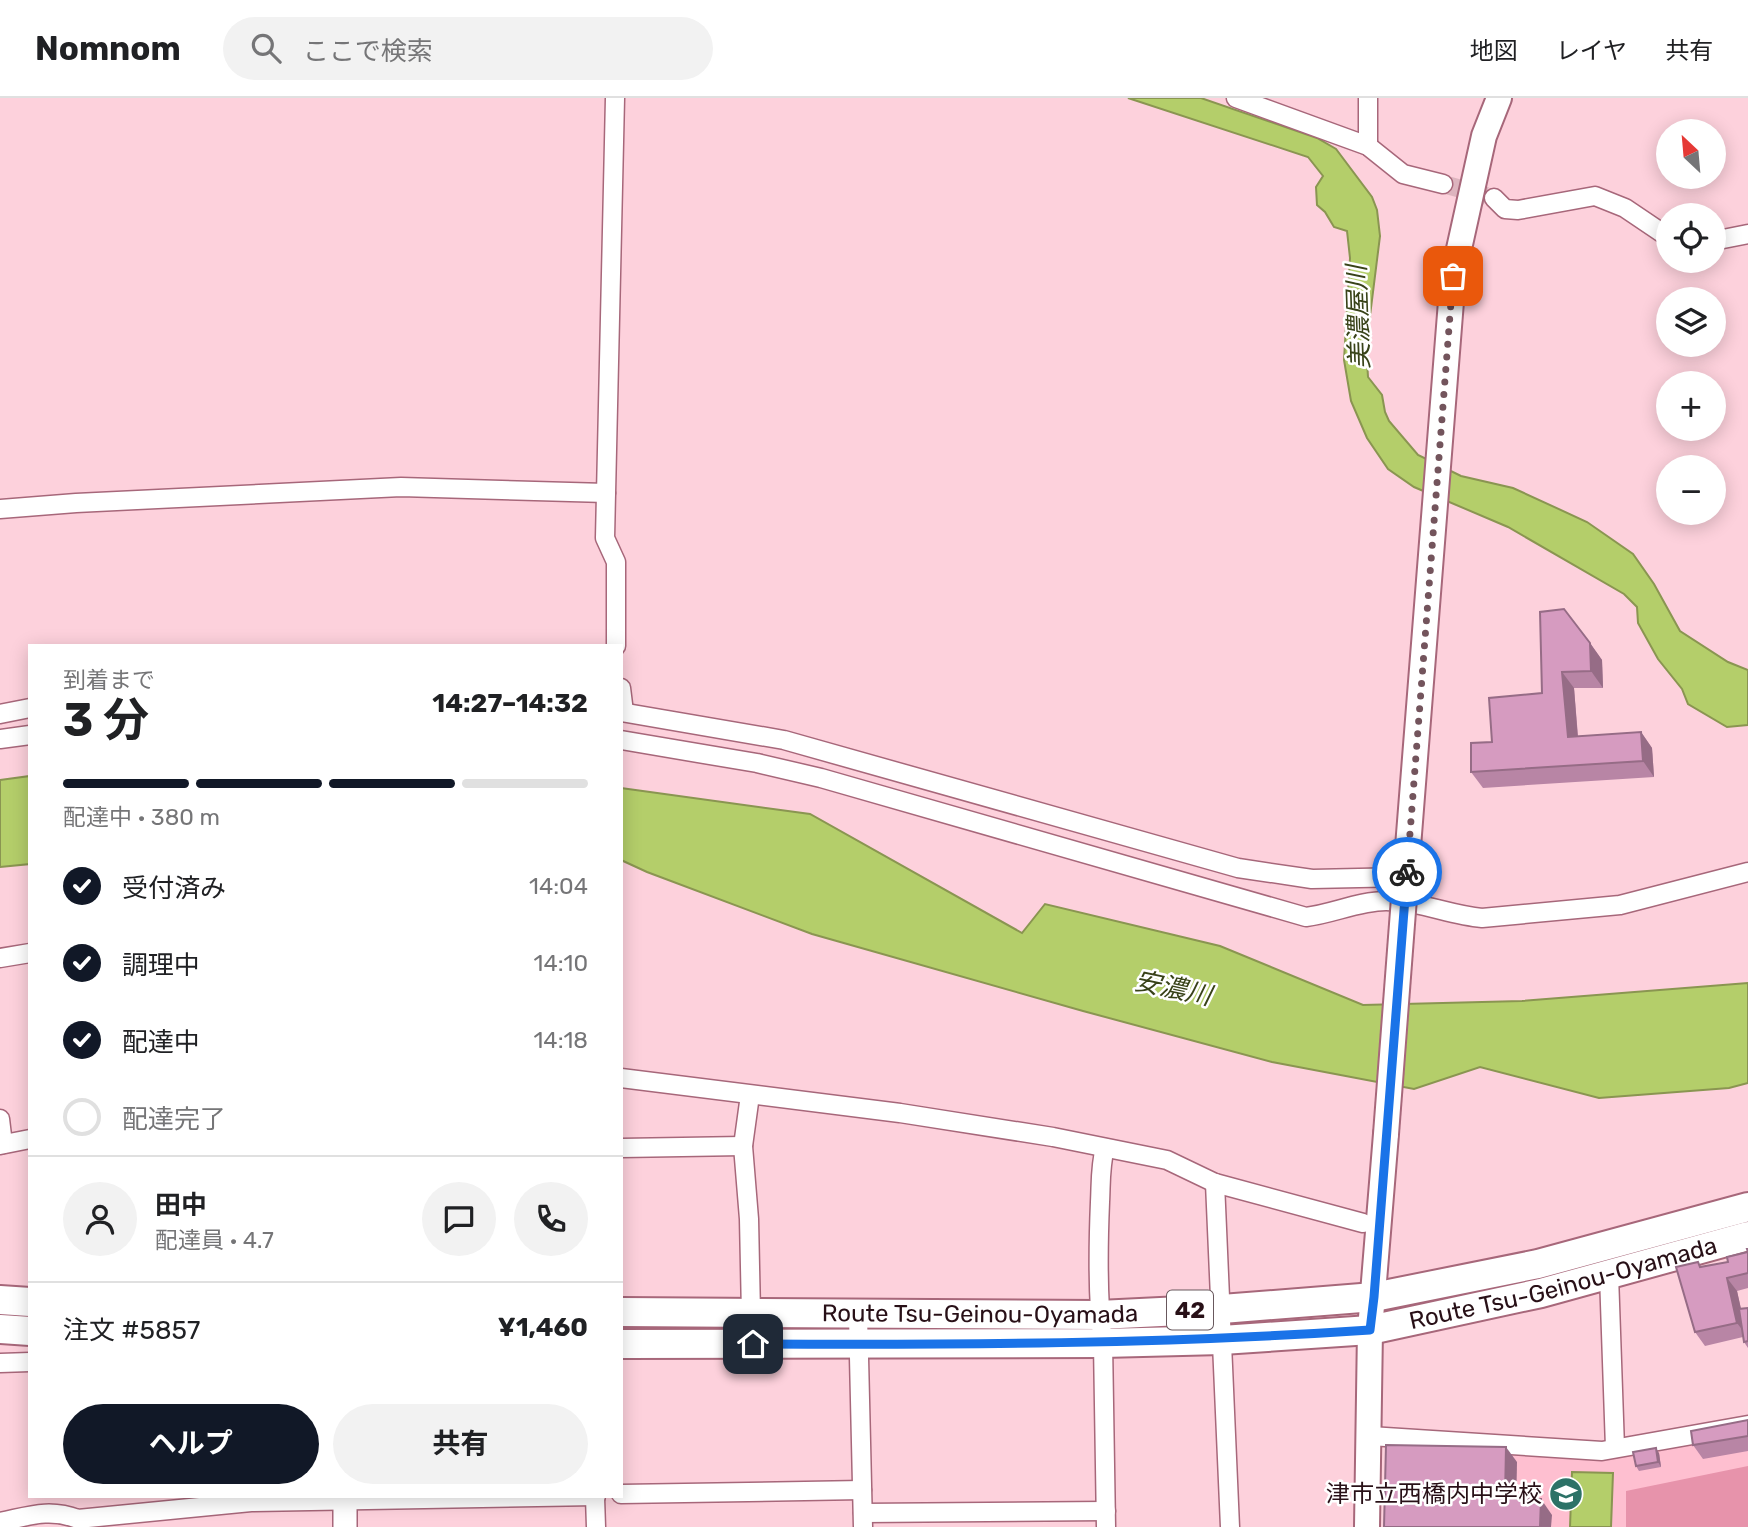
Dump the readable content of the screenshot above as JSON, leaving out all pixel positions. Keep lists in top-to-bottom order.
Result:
{
  "streets": {
    "main road": ["Route Tsu-Geinou-Oyamada", "42"]
  },
  "water": ["美濃屋川", "安濃川"],
  "places": {
    "school or university": ["津市立西橋内中学校"]
  },
  "north": "top left",
  "page": {
    "header": "Nomnom",
    "search": "ここで検索",
    "nav": ["地図", "レイヤ", "共有"],
    "map_buttons": ["+", "−"],
    "heading": ["3 分", "到着まで", "14:27–14:32"],
    "panel": [
      "田中",
      "配達員 · 4.7",
      "注文 #5857",
      "¥1,460"
    ],
    "bar": "配達中 · 380 m",
    "list": [
      ["受付済み", "14:04"],
      ["調理中", "14:10"],
      ["配達中", "14:18"],
      "配達完了"
    ],
    "buttons": ["ヘルプ", "共有"]
  }
}
